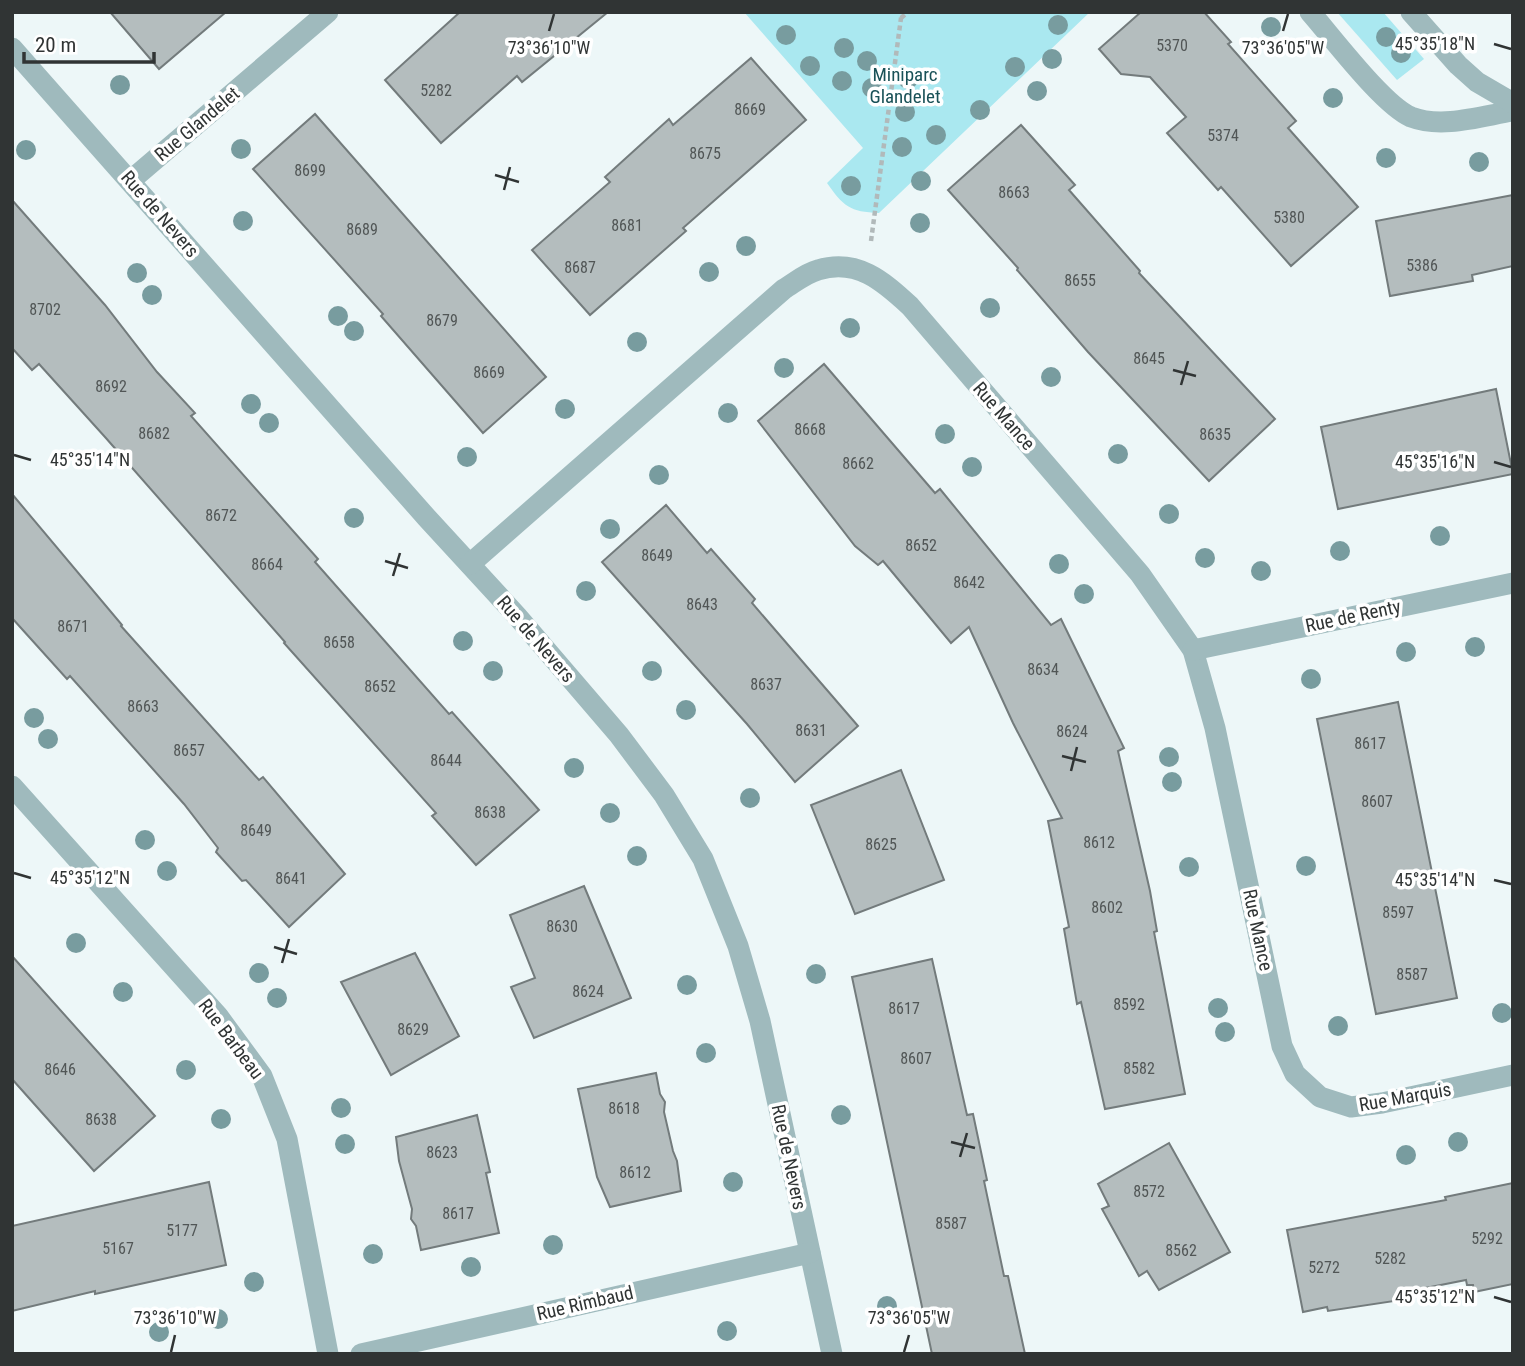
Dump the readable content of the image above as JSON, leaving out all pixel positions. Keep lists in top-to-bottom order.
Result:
{
  "streets": {
    "street": [
      "Rue Glandelet",
      "Rue de Nevers",
      "Rue Mance",
      "Rue de Renty",
      "Rue Barbeau",
      "Rue Marquis",
      "Rue Rimbaud"
    ]
  },
  "crossings": [
    ["Rue Glandelet", "Rue de Nevers"],
    ["Rue de Nevers", "Rue Mance"],
    ["Rue de Nevers", "Rue Rimbaud"],
    ["Rue Mance", "Rue de Renty"],
    ["Rue Mance", "Rue Marquis"]
  ],
  "parks": ["Miniparc Glandelet"],
  "house_numbers": [
    "5370",
    "5282",
    "8669",
    "5374",
    "8675",
    "8699",
    "8663",
    "5380",
    "8681",
    "8689",
    "5386",
    "8687",
    "8655",
    "8702",
    "8679",
    "8645",
    "8669",
    "8692",
    "8668",
    "8682",
    "8635",
    "8662",
    "8672",
    "8652",
    "8649",
    "8664",
    "8642",
    "8643",
    "8671",
    "8658",
    "8634",
    "8637",
    "8652",
    "8663",
    "8631",
    "8624",
    "8617",
    "8657",
    "8644",
    "8607",
    "8638",
    "8649",
    "8612",
    "8625",
    "8641",
    "8602",
    "8597",
    "8630",
    "8587",
    "8624",
    "8592",
    "8617",
    "8629",
    "8607",
    "8582",
    "8646",
    "8618",
    "8638",
    "8623",
    "8612",
    "8572",
    "8617",
    "8587",
    "5177",
    "5292",
    "5167",
    "8562",
    "5282",
    "5272"
  ],
  "scale_bar": "20 m",
  "coordinates": [
    "45°35'18\"N",
    "73°36'10\"W",
    "73°36'05\"W",
    "45°35'14\"N",
    "45°35'16\"N",
    "45°35'12\"N"
  ]
}
